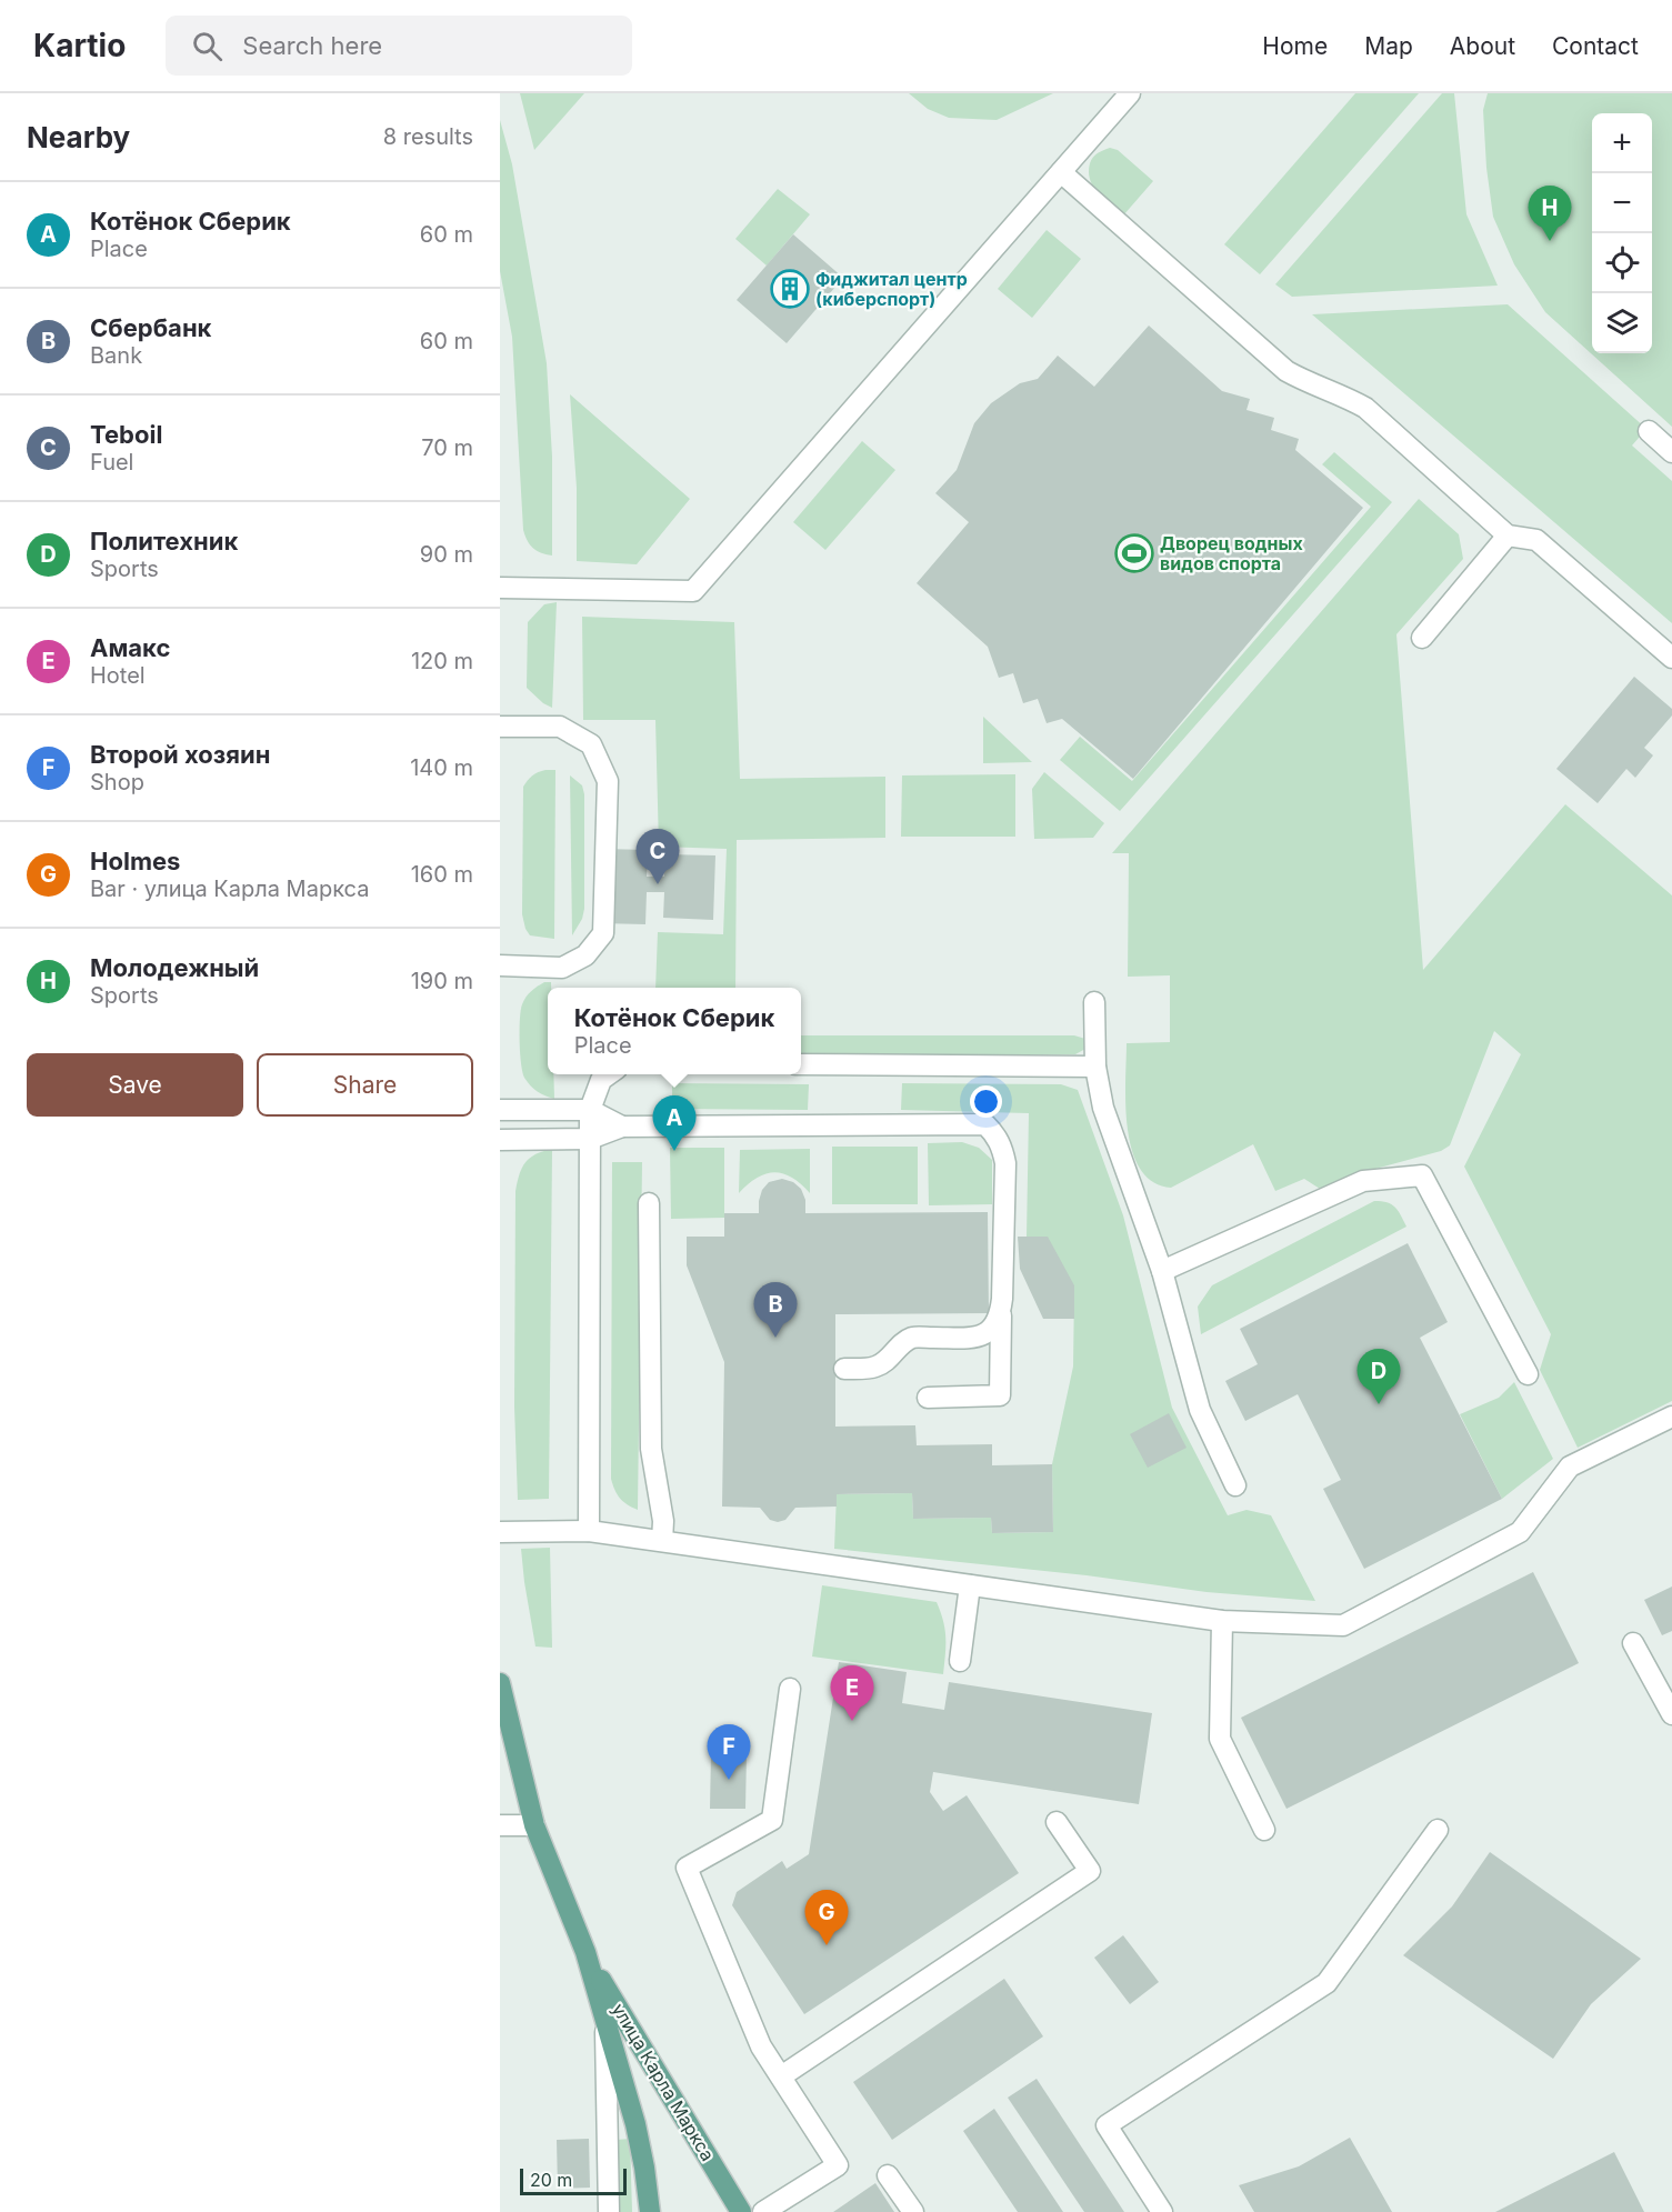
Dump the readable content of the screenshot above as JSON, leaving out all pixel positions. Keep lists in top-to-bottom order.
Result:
{
  "streets": {
    "main road": ["улица Карла Маркса"]
  },
  "places": {
    "building": ["Фиджитал центр (киберспорт)"],
    "sports": ["Дворец водных видов спорта"]
  },
  "scale_bar": "20 m",
  "page": {
    "header": "Kartio",
    "search": "Search here",
    "nav": [
      "Home",
      "Map",
      "About",
      "Contact"
    ],
    "heading": ["Nearby", "8 results"],
    "map_buttons": ["+", "−"],
    "list": [
      {
        "mark": "A",
        "name": "Котёнок Сберик",
        "note": "Place",
        "value": "60 m"
      },
      {
        "mark": "B",
        "name": "Сбербанк",
        "note": "Bank",
        "value": "60 m"
      },
      {
        "mark": "C",
        "name": "Teboil",
        "note": "Fuel",
        "value": "70 m"
      },
      {
        "mark": "D",
        "name": "Политехник",
        "note": "Sports",
        "value": "90 m"
      },
      {
        "mark": "E",
        "name": "Амакс",
        "note": "Hotel",
        "value": "120 m"
      },
      {
        "mark": "F",
        "name": "Второй хозяин",
        "note": "Shop",
        "value": "140 m"
      },
      {
        "mark": "G",
        "name": "Holmes",
        "note": "Bar · улица Карла Маркса",
        "value": "160 m"
      },
      {
        "mark": "H",
        "name": "Молодежный",
        "note": "Sports",
        "value": "190 m"
      }
    ],
    "pins": [
      "H",
      "C",
      "A",
      "B",
      "D",
      "E",
      "F",
      "G"
    ],
    "popup": ["Котёнок Сберик", "Place"],
    "buttons": ["Save", "Share"],
    "scale": "20 m"
  }
}
